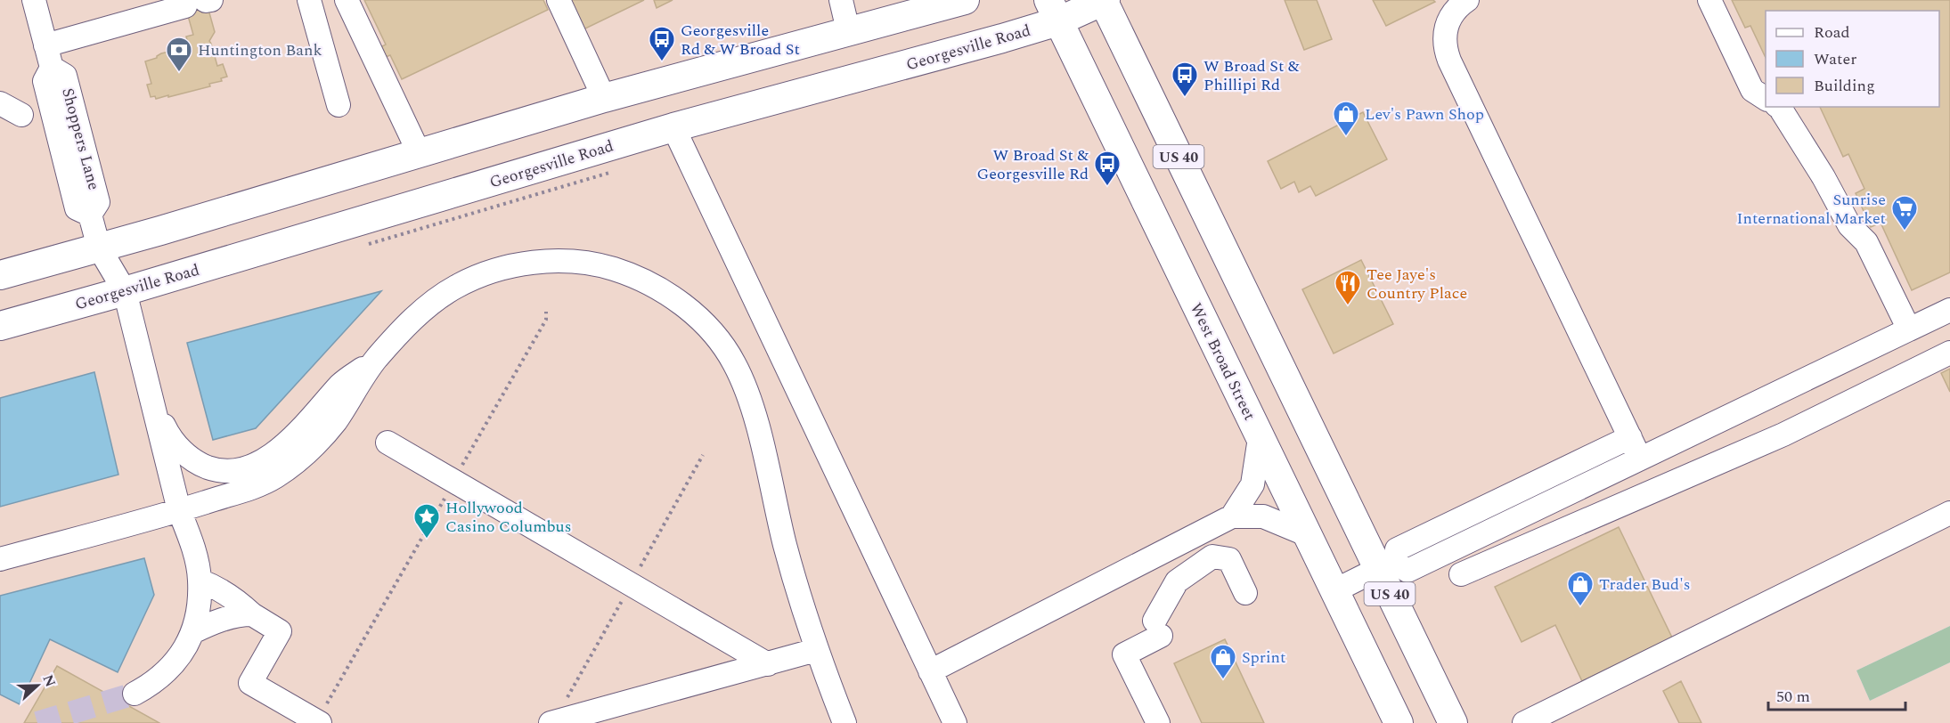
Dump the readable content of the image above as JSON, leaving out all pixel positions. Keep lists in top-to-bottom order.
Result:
{
  "streets": {
    "main road": ["Georgesville Road", "US 40", "West Broad Street"],
    "lane": ["Shoppers Lane"]
  },
  "crossings": [
    ["Georgesville Road", "Shoppers Lane"],
    ["Georgesville Road", "US 40"],
    ["Georgesville Road", "West Broad Street"]
  ],
  "places": {
    "bus stop": ["Georgesville Rd & W Broad St", "W Broad St & Phillipi Rd", "W Broad St & Georgesville Rd"],
    "bank": ["Huntington Bank"],
    "shop": ["Lev's Pawn Shop", "Trader Bud's", "Sprint"],
    "supermarket": ["Sunrise International Market"],
    "restaurant": ["Tee Jaye's Country Place"],
    "place": ["Hollywood Casino Columbus"]
  },
  "legend": ["Road", "Water", "Building"],
  "scale_bar": "50 m",
  "north": "right"
}
